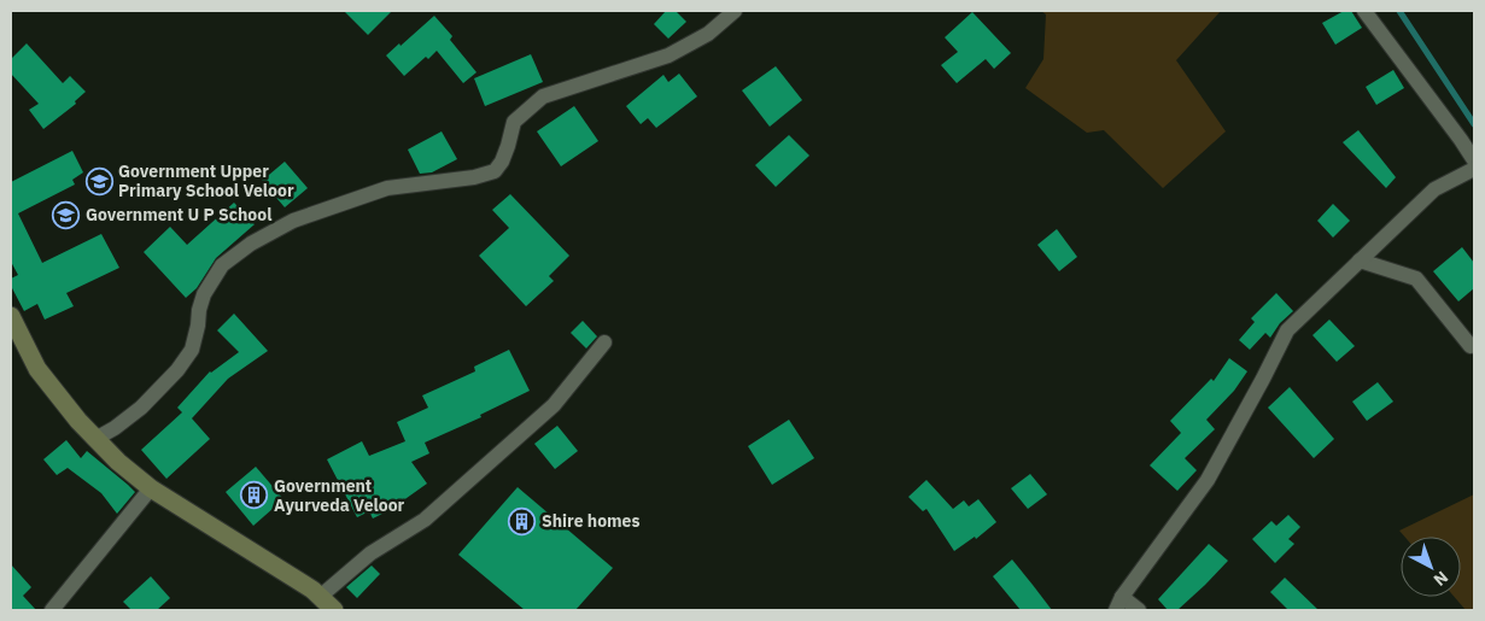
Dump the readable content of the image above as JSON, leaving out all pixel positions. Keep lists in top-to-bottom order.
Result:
{
  "places": {
    "school or university": ["Government Upper Primary School Veloor", "Government U P School"],
    "building": ["Government Ayurveda Veloor", "Shire homes"]
  },
  "north": "bottom right"
}
